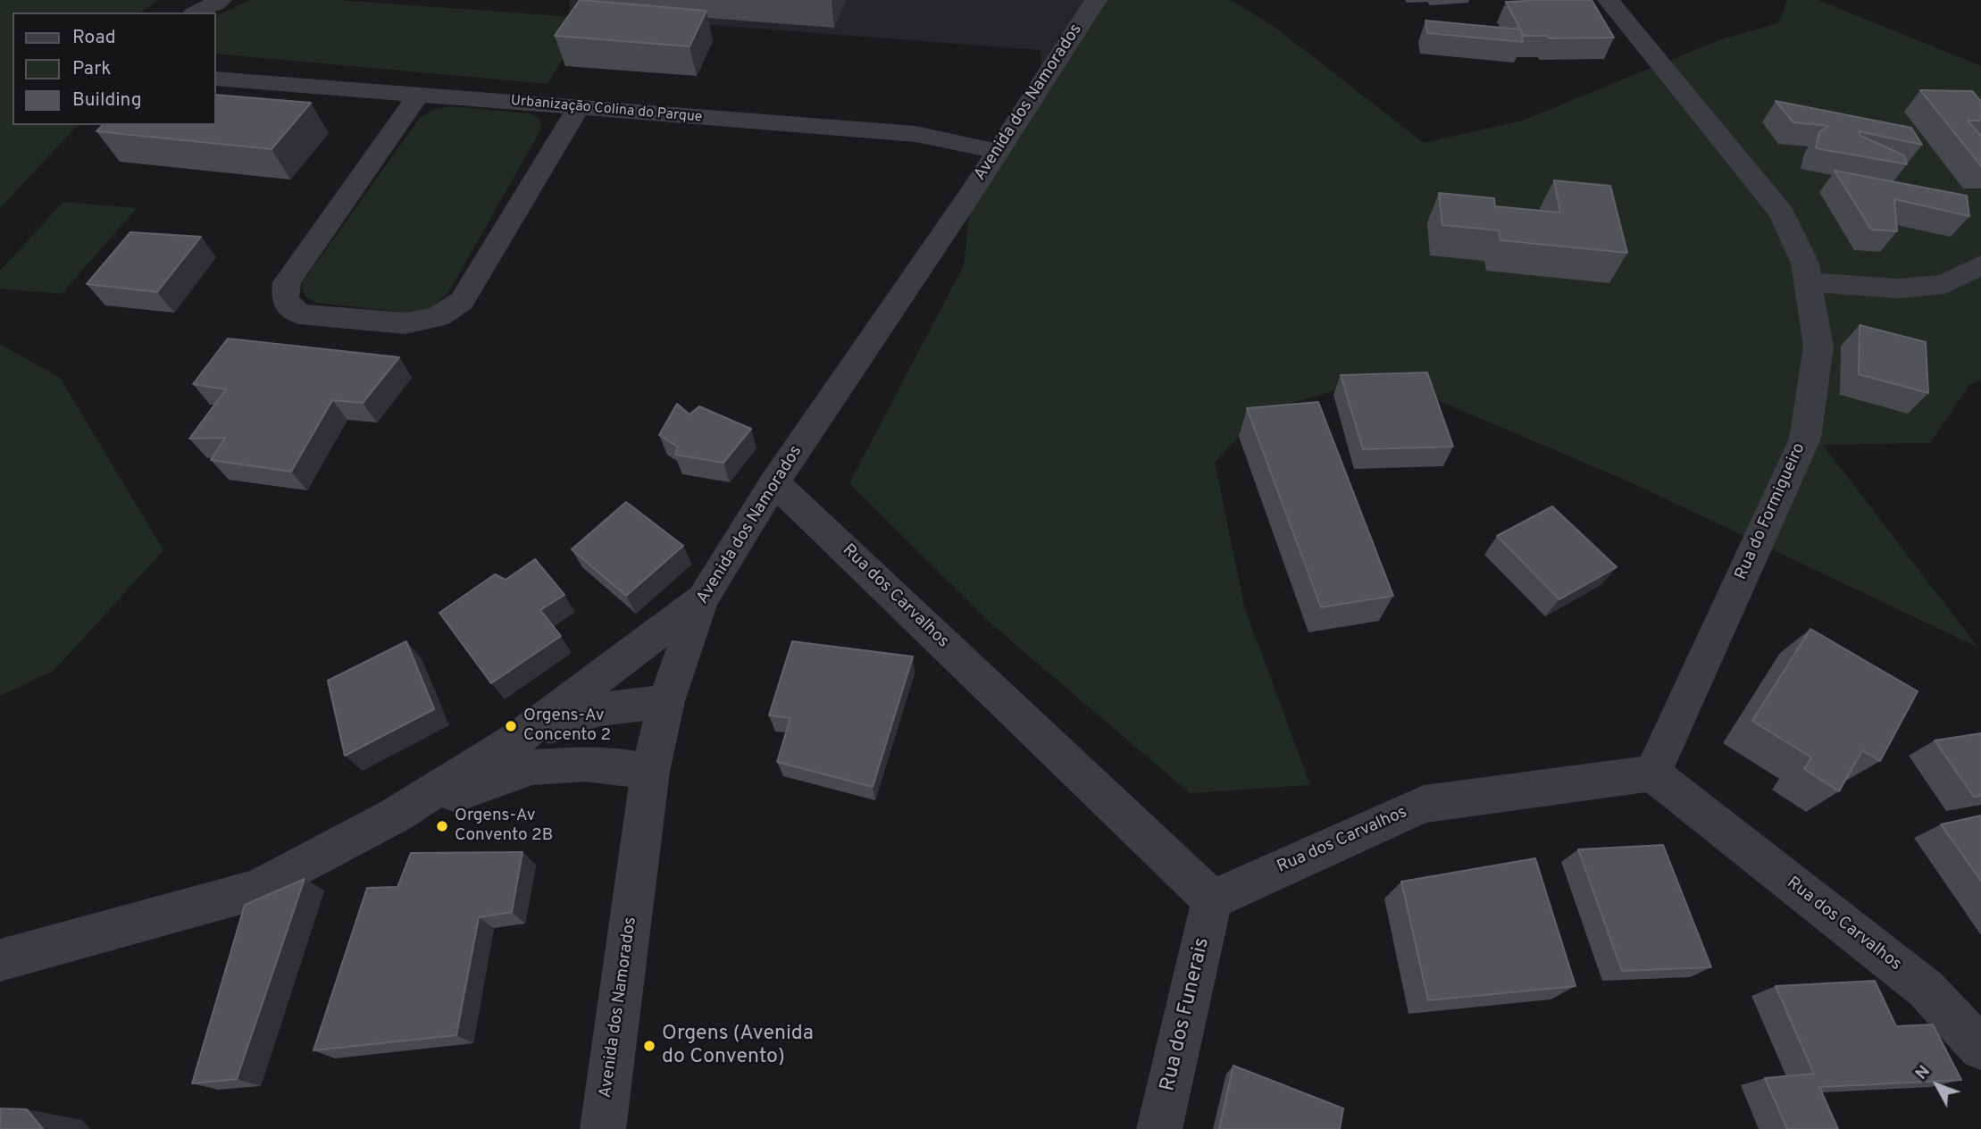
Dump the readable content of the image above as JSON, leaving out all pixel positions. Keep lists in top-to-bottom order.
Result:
{
  "streets": {
    "street": [
      "Avenida dos Namorados",
      "Urbanização Colina do Parque",
      "Rua do Formigueiro",
      "Rua dos Carvalhos",
      "Rua dos Funerais"
    ]
  },
  "crossings": [
    ["Avenida dos Namorados", "Urbanização Colina do Parque"],
    ["Avenida dos Namorados", "Rua dos Carvalhos"],
    ["Rua do Formigueiro", "Rua dos Carvalhos"],
    ["Rua dos Carvalhos", "Rua dos Funerais"]
  ],
  "places": ["Orgens-Av Concento 2", "Orgens-Av Convento 2B", "Orgens (Avenida do Convento)"],
  "legend": ["Road", "Park", "Building"],
  "north": "top left"
}
